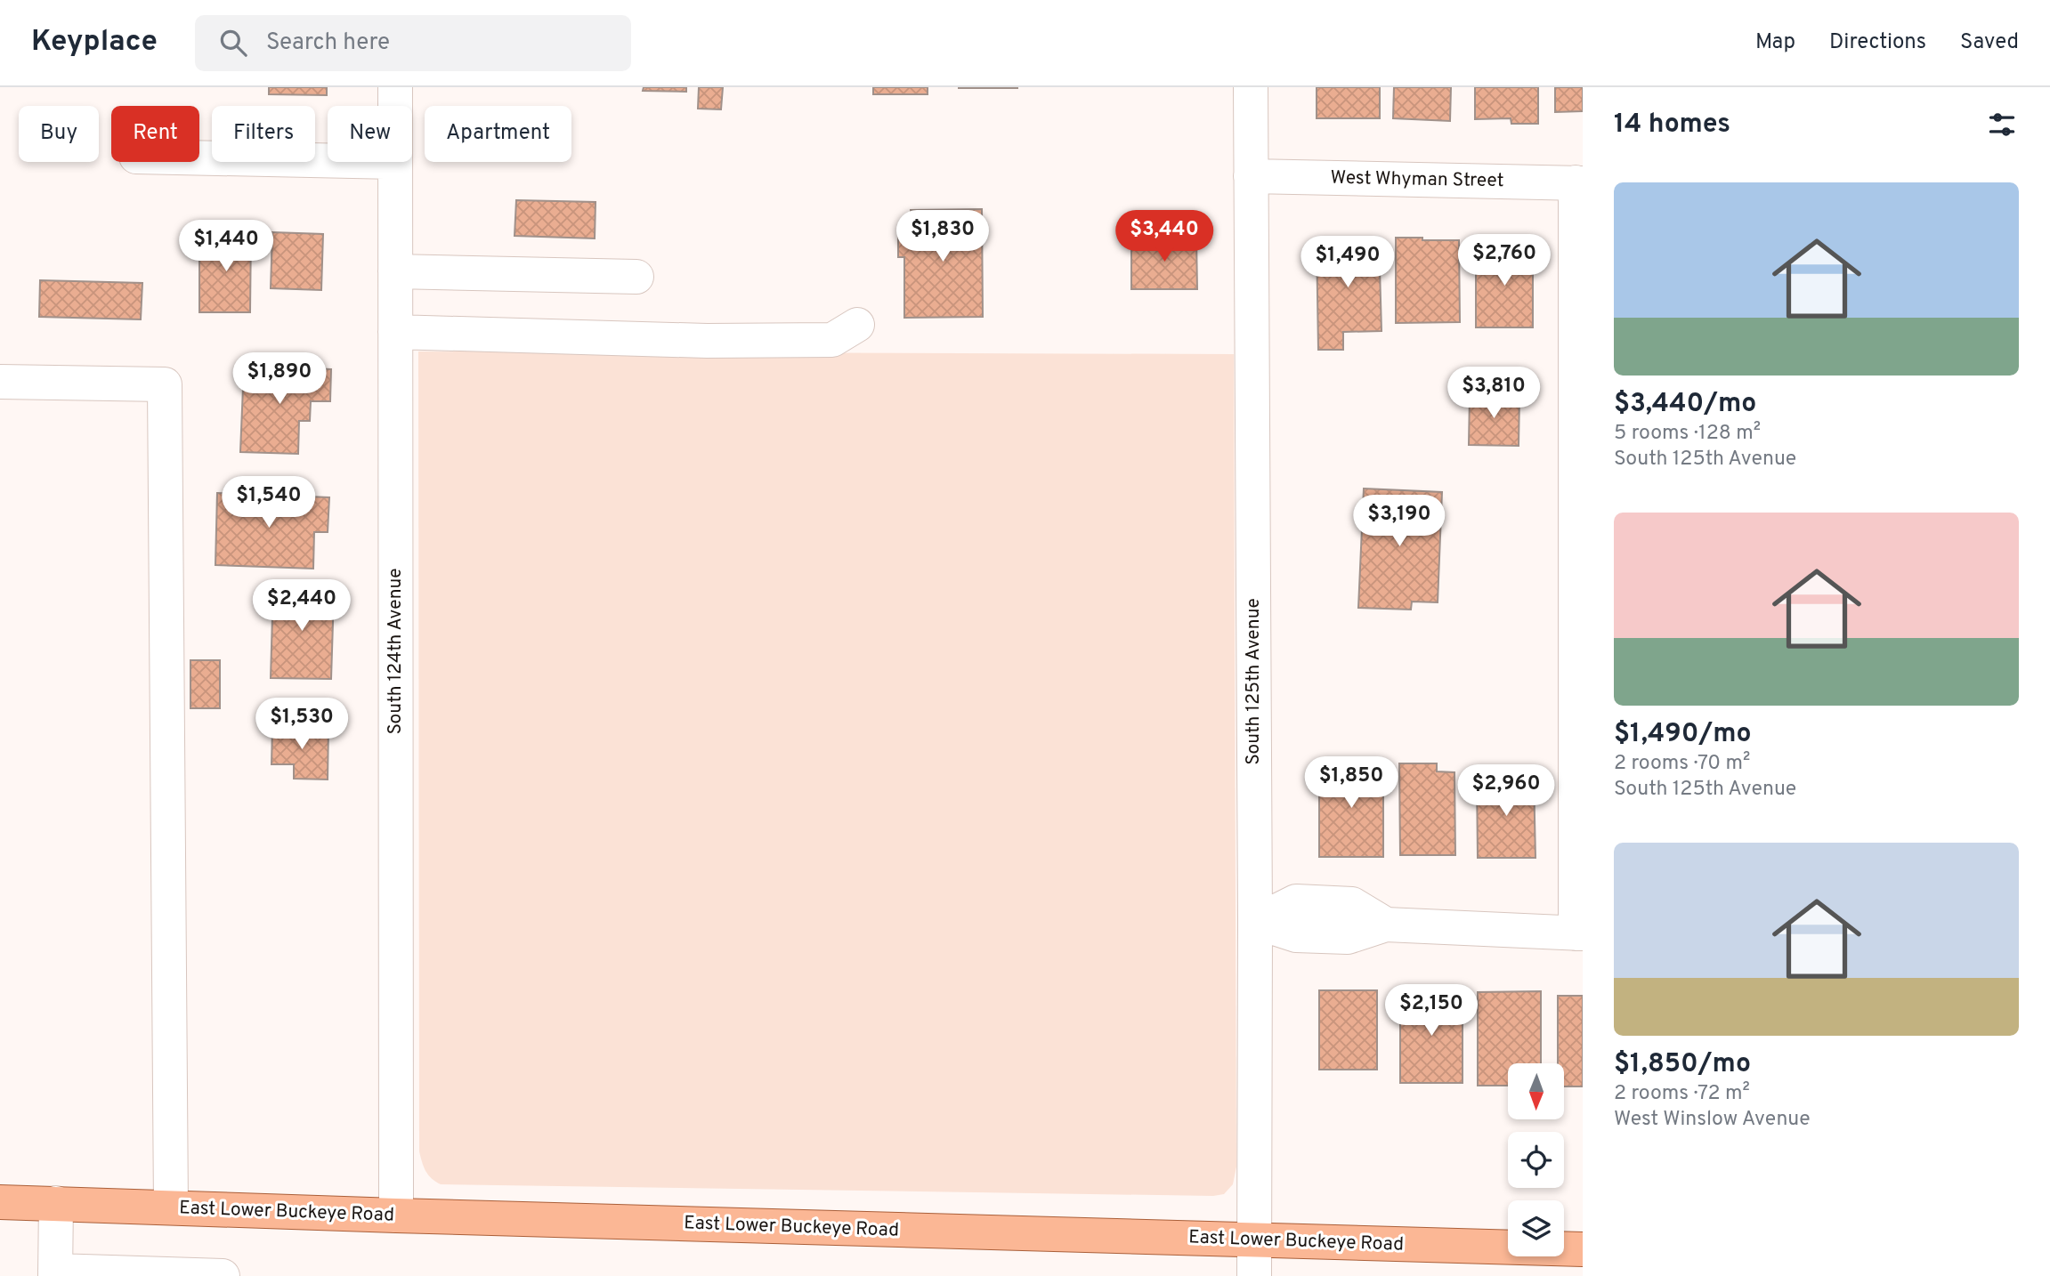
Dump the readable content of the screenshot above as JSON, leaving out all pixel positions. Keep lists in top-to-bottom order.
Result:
{
  "streets": {
    "main road": ["East Lower Buckeye Road"],
    "street": ["West Whyman Street", "South 124th Avenue", "South 125th Avenue"]
  },
  "crossings": [
    ["West Whyman Street", "South 125th Avenue"],
    ["South 124th Avenue", "East Lower Buckeye Road"],
    ["South 125th Avenue", "East Lower Buckeye Road"]
  ],
  "north": "bottom",
  "page": {
    "header": "Keyplace",
    "search": "Search here",
    "nav": ["Map", "Directions", "Saved"],
    "heading": "14 homes",
    "chip": [
      "Buy",
      "Rent",
      "Filters",
      "New",
      "Apartment"
    ],
    "list": [
      {
        "name": "$3,440/mo",
        "note": "5 rooms · 128 m² · South 125th Avenue"
      },
      {
        "name": "$1,490/mo",
        "note": "2 rooms · 70 m² · South 125th Avenue"
      },
      {
        "name": "$1,850/mo",
        "note": "2 rooms · 72 m² · West Winslow Avenue"
      }
    ],
    "price": [
      "$1,830",
      "$3,440",
      "$1,440",
      "$2,760",
      "$1,490",
      "$1,890",
      "$3,810",
      "$1,540",
      "$3,190",
      "$2,440",
      "$1,530",
      "$1,850",
      "$2,960",
      "$2,150"
    ]
  }
}
